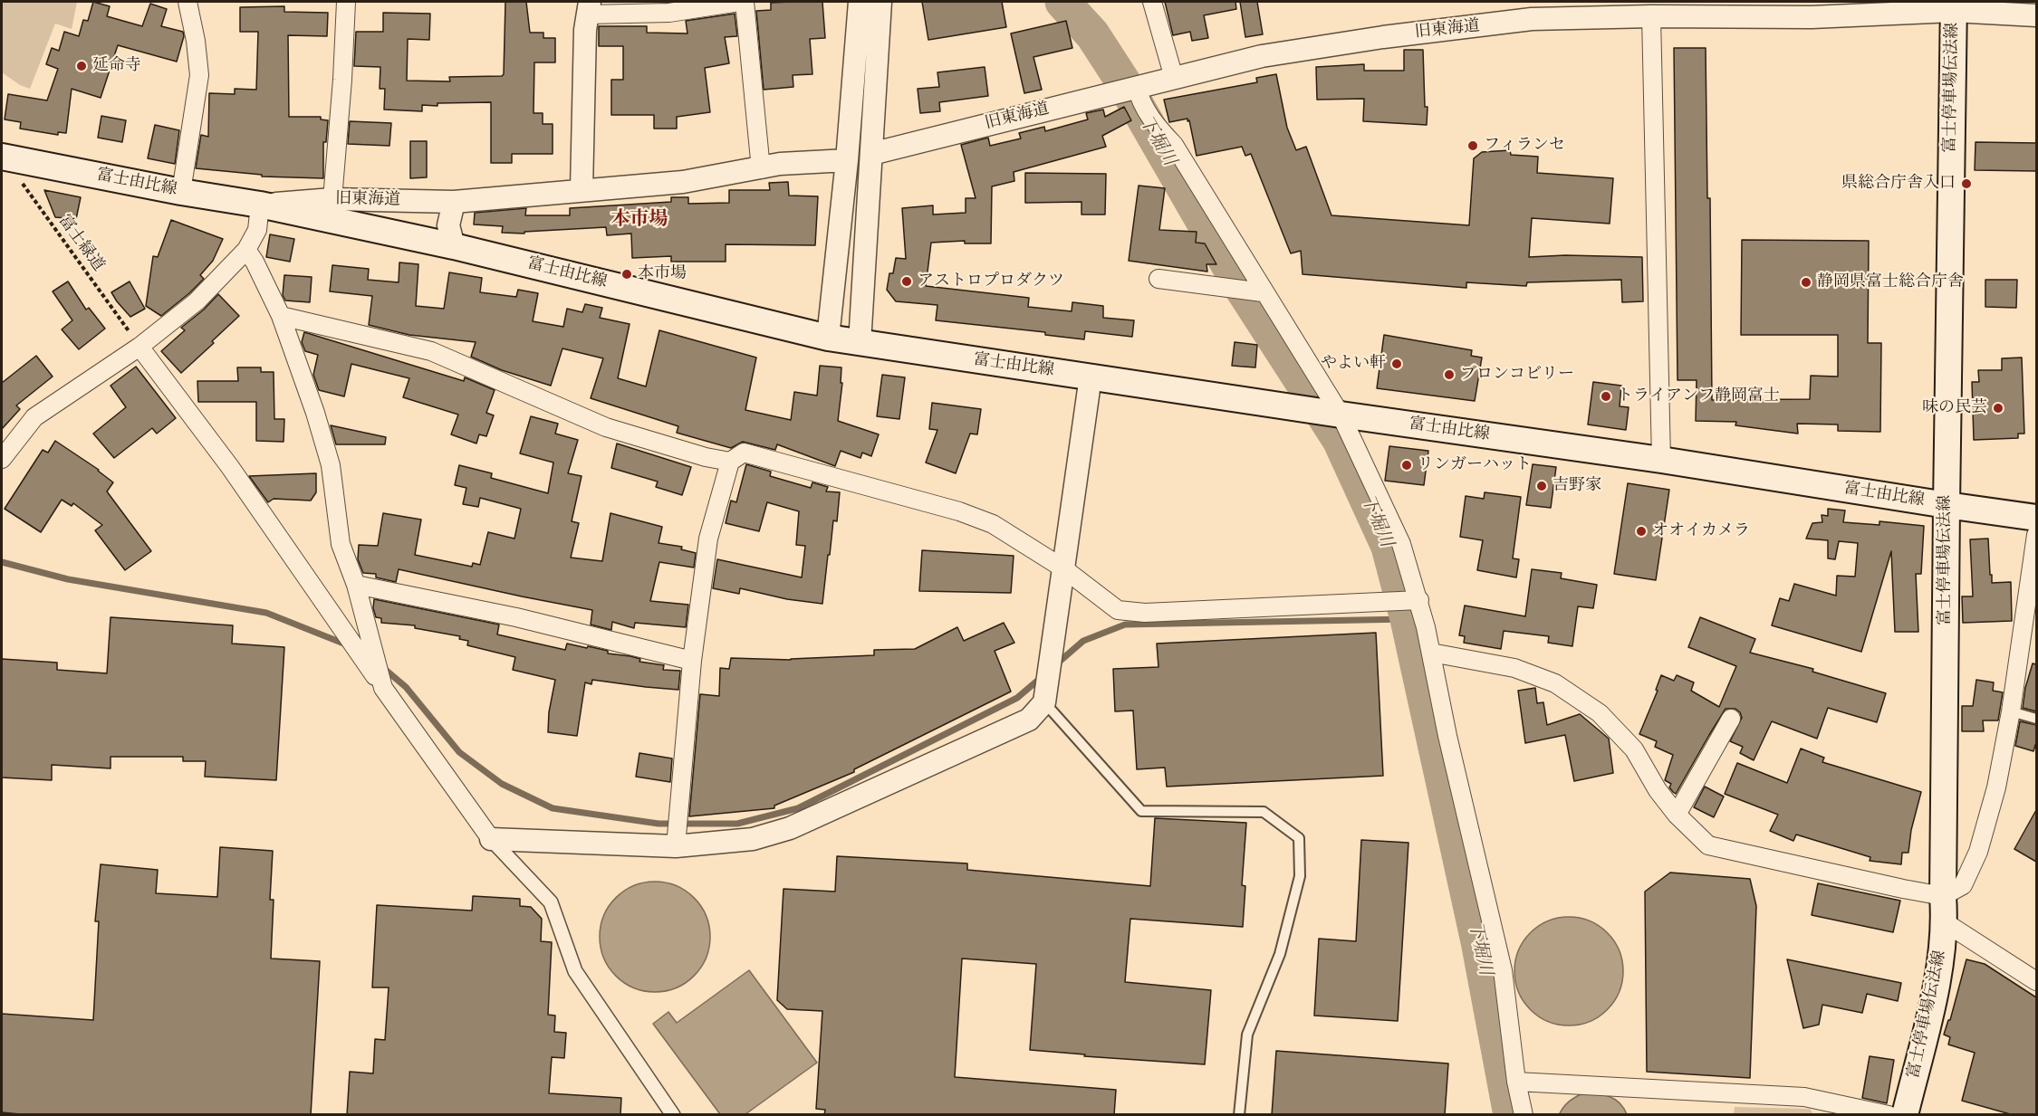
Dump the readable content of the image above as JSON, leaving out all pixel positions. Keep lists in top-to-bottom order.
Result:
{
  "streets": {
    "main road": ["富士停車場伝法線", "富士由比線"],
    "street": ["旧東海道"],
    "path": ["富士緑道"]
  },
  "crossings": [
    ["旧東海道", "富士停車場伝法線"],
    ["旧東海道", "富士由比線"],
    ["富士停車場伝法線", "富士由比線"],
    ["富士由比線", "富士緑道"]
  ],
  "districts": ["本市場"],
  "water": ["下堀川"],
  "places": [
    "延命寺",
    "フィランセ",
    "県総合庁舎入口",
    "本市場",
    "アストロプロダクツ",
    "静岡県富士総合庁舎",
    "やよい軒",
    "ブロンコビリー",
    "トライアンフ静岡富士",
    "味の民芸",
    "リンガーハット",
    "吉野家",
    "オオイカメラ"
  ]
}
